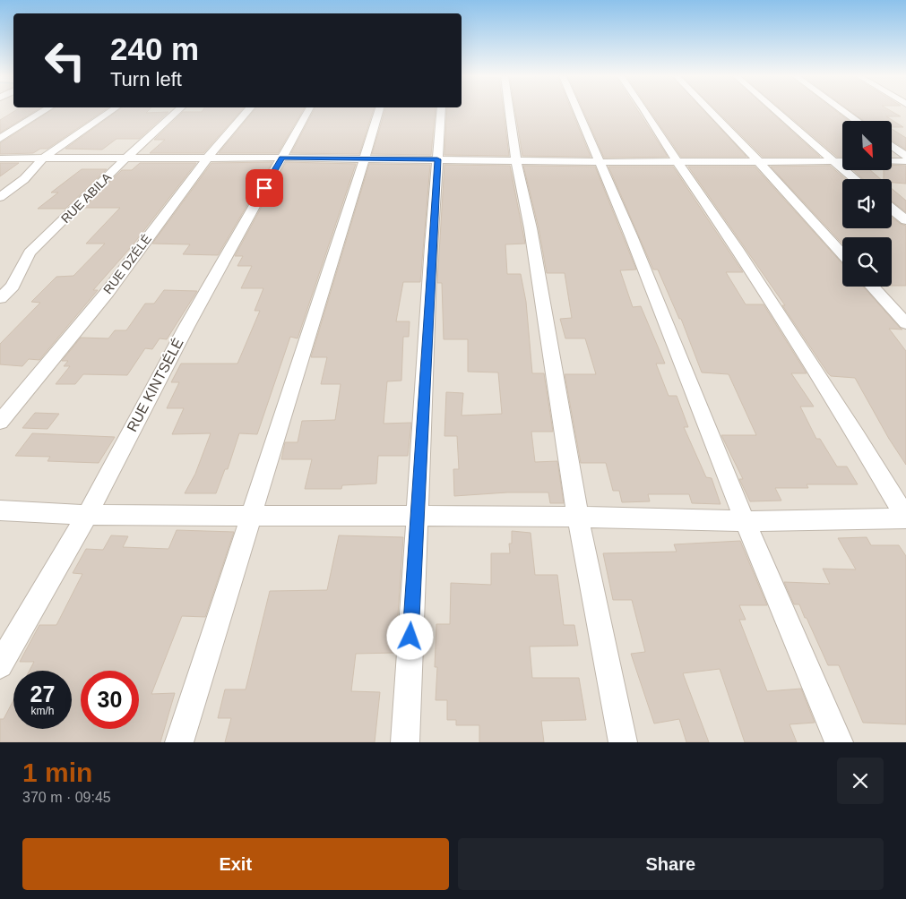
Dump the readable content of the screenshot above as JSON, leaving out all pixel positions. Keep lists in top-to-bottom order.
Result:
{
  "streets": {
    "street": ["RUE ABILA", "RUE DZÉLÉ", "RUE KINTSÉLÉ"]
  },
  "north": "bottom right",
  "page": {
    "turn": ["240 m", "Turn left"],
    "speed": "27 km/h",
    "limit": "30",
    "heading": ["1 min", "370 m · 09:45"],
    "buttons": ["Exit", "Share"]
  }
}
